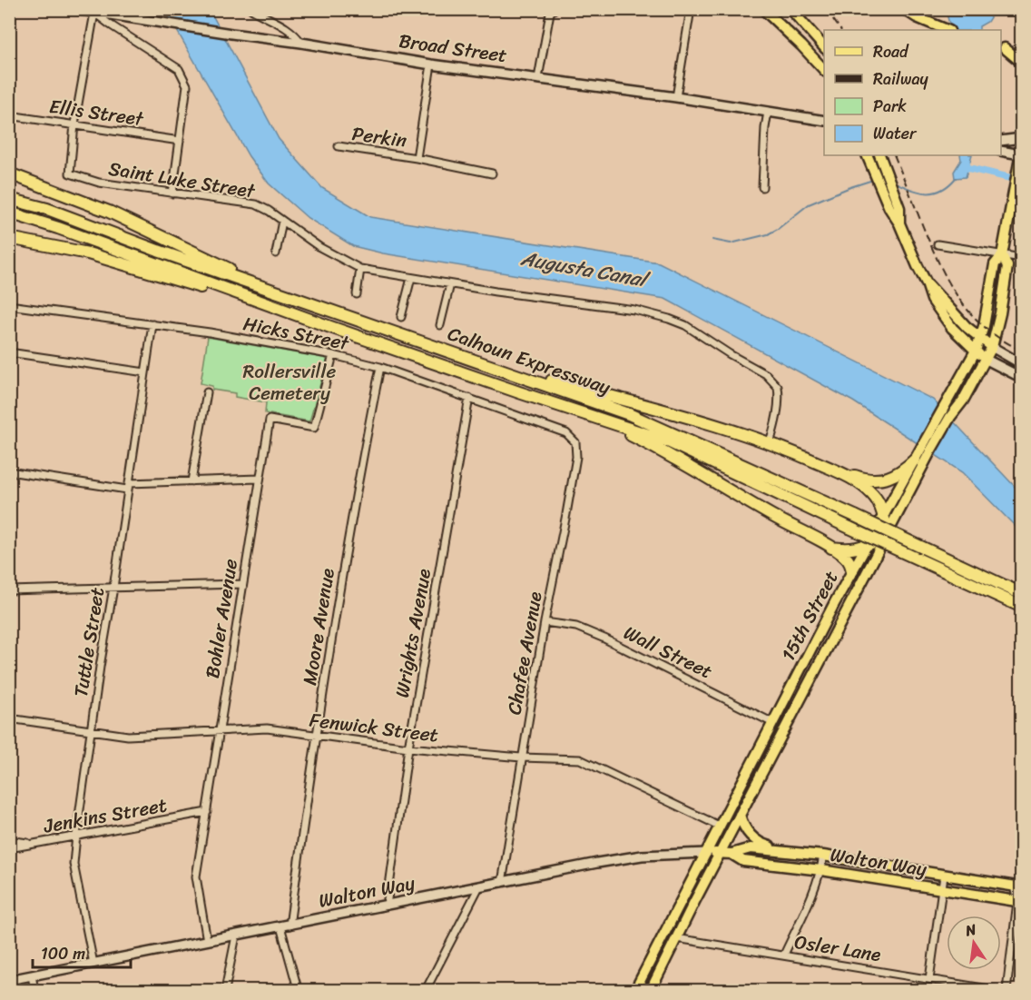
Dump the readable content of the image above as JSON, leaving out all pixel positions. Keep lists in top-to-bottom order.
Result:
{
  "streets": {
    "highway": ["Calhoun Expressway"],
    "main road": ["Broad Street", "15th Street", "Walton Way"],
    "street": [
      "Ellis Street",
      "Perkin",
      "Saint Luke Street",
      "Hicks Street",
      "Bohler Avenue",
      "Moore Avenue",
      "Wrights Avenue",
      "Tuttle Street",
      "Wall Street",
      "Chafee Avenue",
      "Fenwick Street",
      "Jenkins Street",
      "Osler Lane"
    ]
  },
  "crossings": [
    ["Ellis Street", "Saint Luke Street"],
    ["Hicks Street", "Bohler Avenue"],
    ["Hicks Street", "Moore Avenue"],
    ["Hicks Street", "Wrights Avenue"],
    ["Hicks Street", "Tuttle Street"],
    ["Hicks Street", "Chafee Avenue"],
    ["15th Street", "Wall Street"],
    ["15th Street", "Fenwick Street"],
    ["15th Street", "Walton Way"],
    ["15th Street", "Osler Lane"],
    ["Bohler Avenue", "Fenwick Street"],
    ["Bohler Avenue", "Jenkins Street"],
    ["Bohler Avenue", "Walton Way"],
    ["Moore Avenue", "Fenwick Street"],
    ["Moore Avenue", "Walton Way"],
    ["Wrights Avenue", "Fenwick Street"],
    ["Wrights Avenue", "Walton Way"],
    ["Tuttle Street", "Fenwick Street"],
    ["Tuttle Street", "Jenkins Street"],
    ["Tuttle Street", "Walton Way"],
    ["Wall Street", "Chafee Avenue"],
    ["Chafee Avenue", "Fenwick Street"],
    ["Chafee Avenue", "Walton Way"]
  ],
  "water": ["Augusta Canal"],
  "parks": ["Rollersville Cemetery"],
  "legend": [
    "Road",
    "Railway",
    "Park",
    "Water"
  ],
  "scale_bar": "100 m",
  "north": "top"
}
